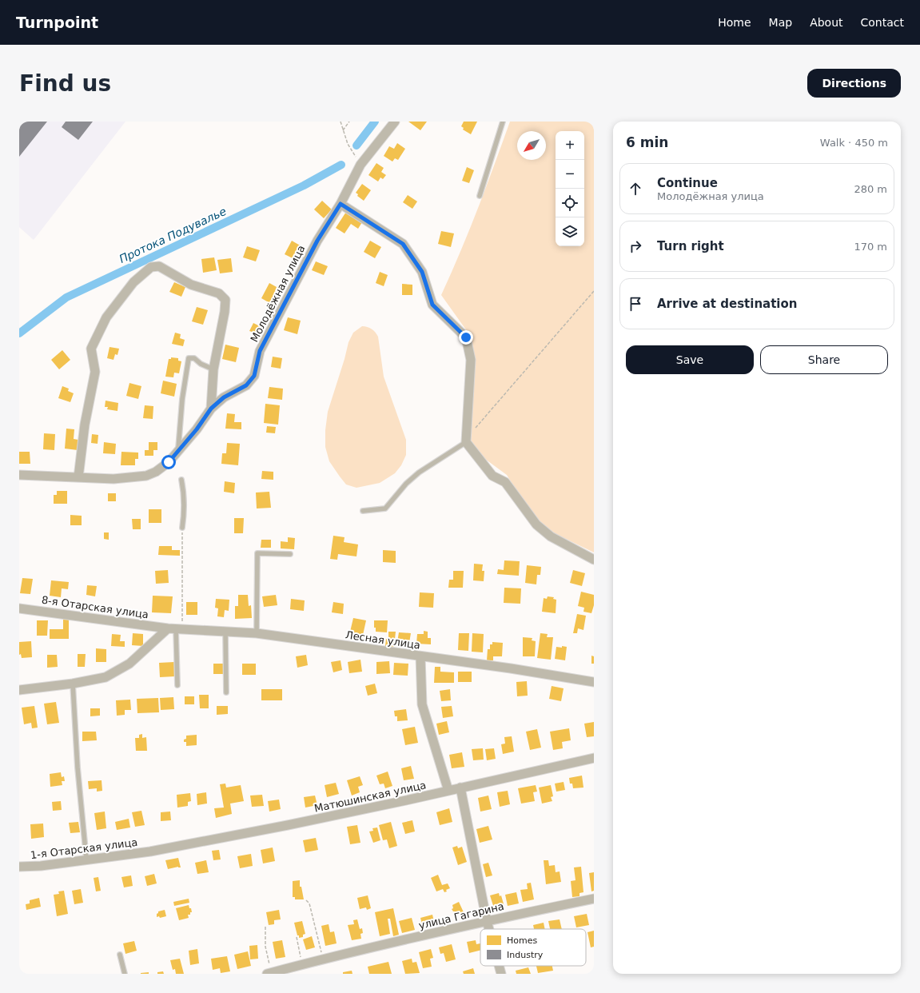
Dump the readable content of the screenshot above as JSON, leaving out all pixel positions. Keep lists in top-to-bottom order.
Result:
{
  "streets": {
    "street": [
      "Молодёжная улица",
      "8-я Отарская улица",
      "Лесная улица",
      "Матюшинская улица",
      "1-я Отарская улица",
      "улица Гагарина"
    ]
  },
  "crossings": [
    ["8-я Отарская улица", "Лесная улица"],
    ["Матюшинская улица", "1-я Отарская улица"]
  ],
  "water": ["Протока Подувалье"],
  "legend": ["Homes", "Industry"],
  "north": "bottom left",
  "page": {
    "header": "Turnpoint",
    "nav": [
      "Home",
      "Map",
      "About",
      "Contact"
    ],
    "buttons": [
      "Directions",
      ["Save", "Share"]
    ],
    "title": "Find us",
    "heading": ["6 min", "Walk · 450 m"],
    "map_buttons": ["+", "−"],
    "list": [
      ["Continue", "Молодёжная улица", "280 m"],
      ["Turn right", "170 m"],
      "Arrive at destination"
    ]
  }
}
